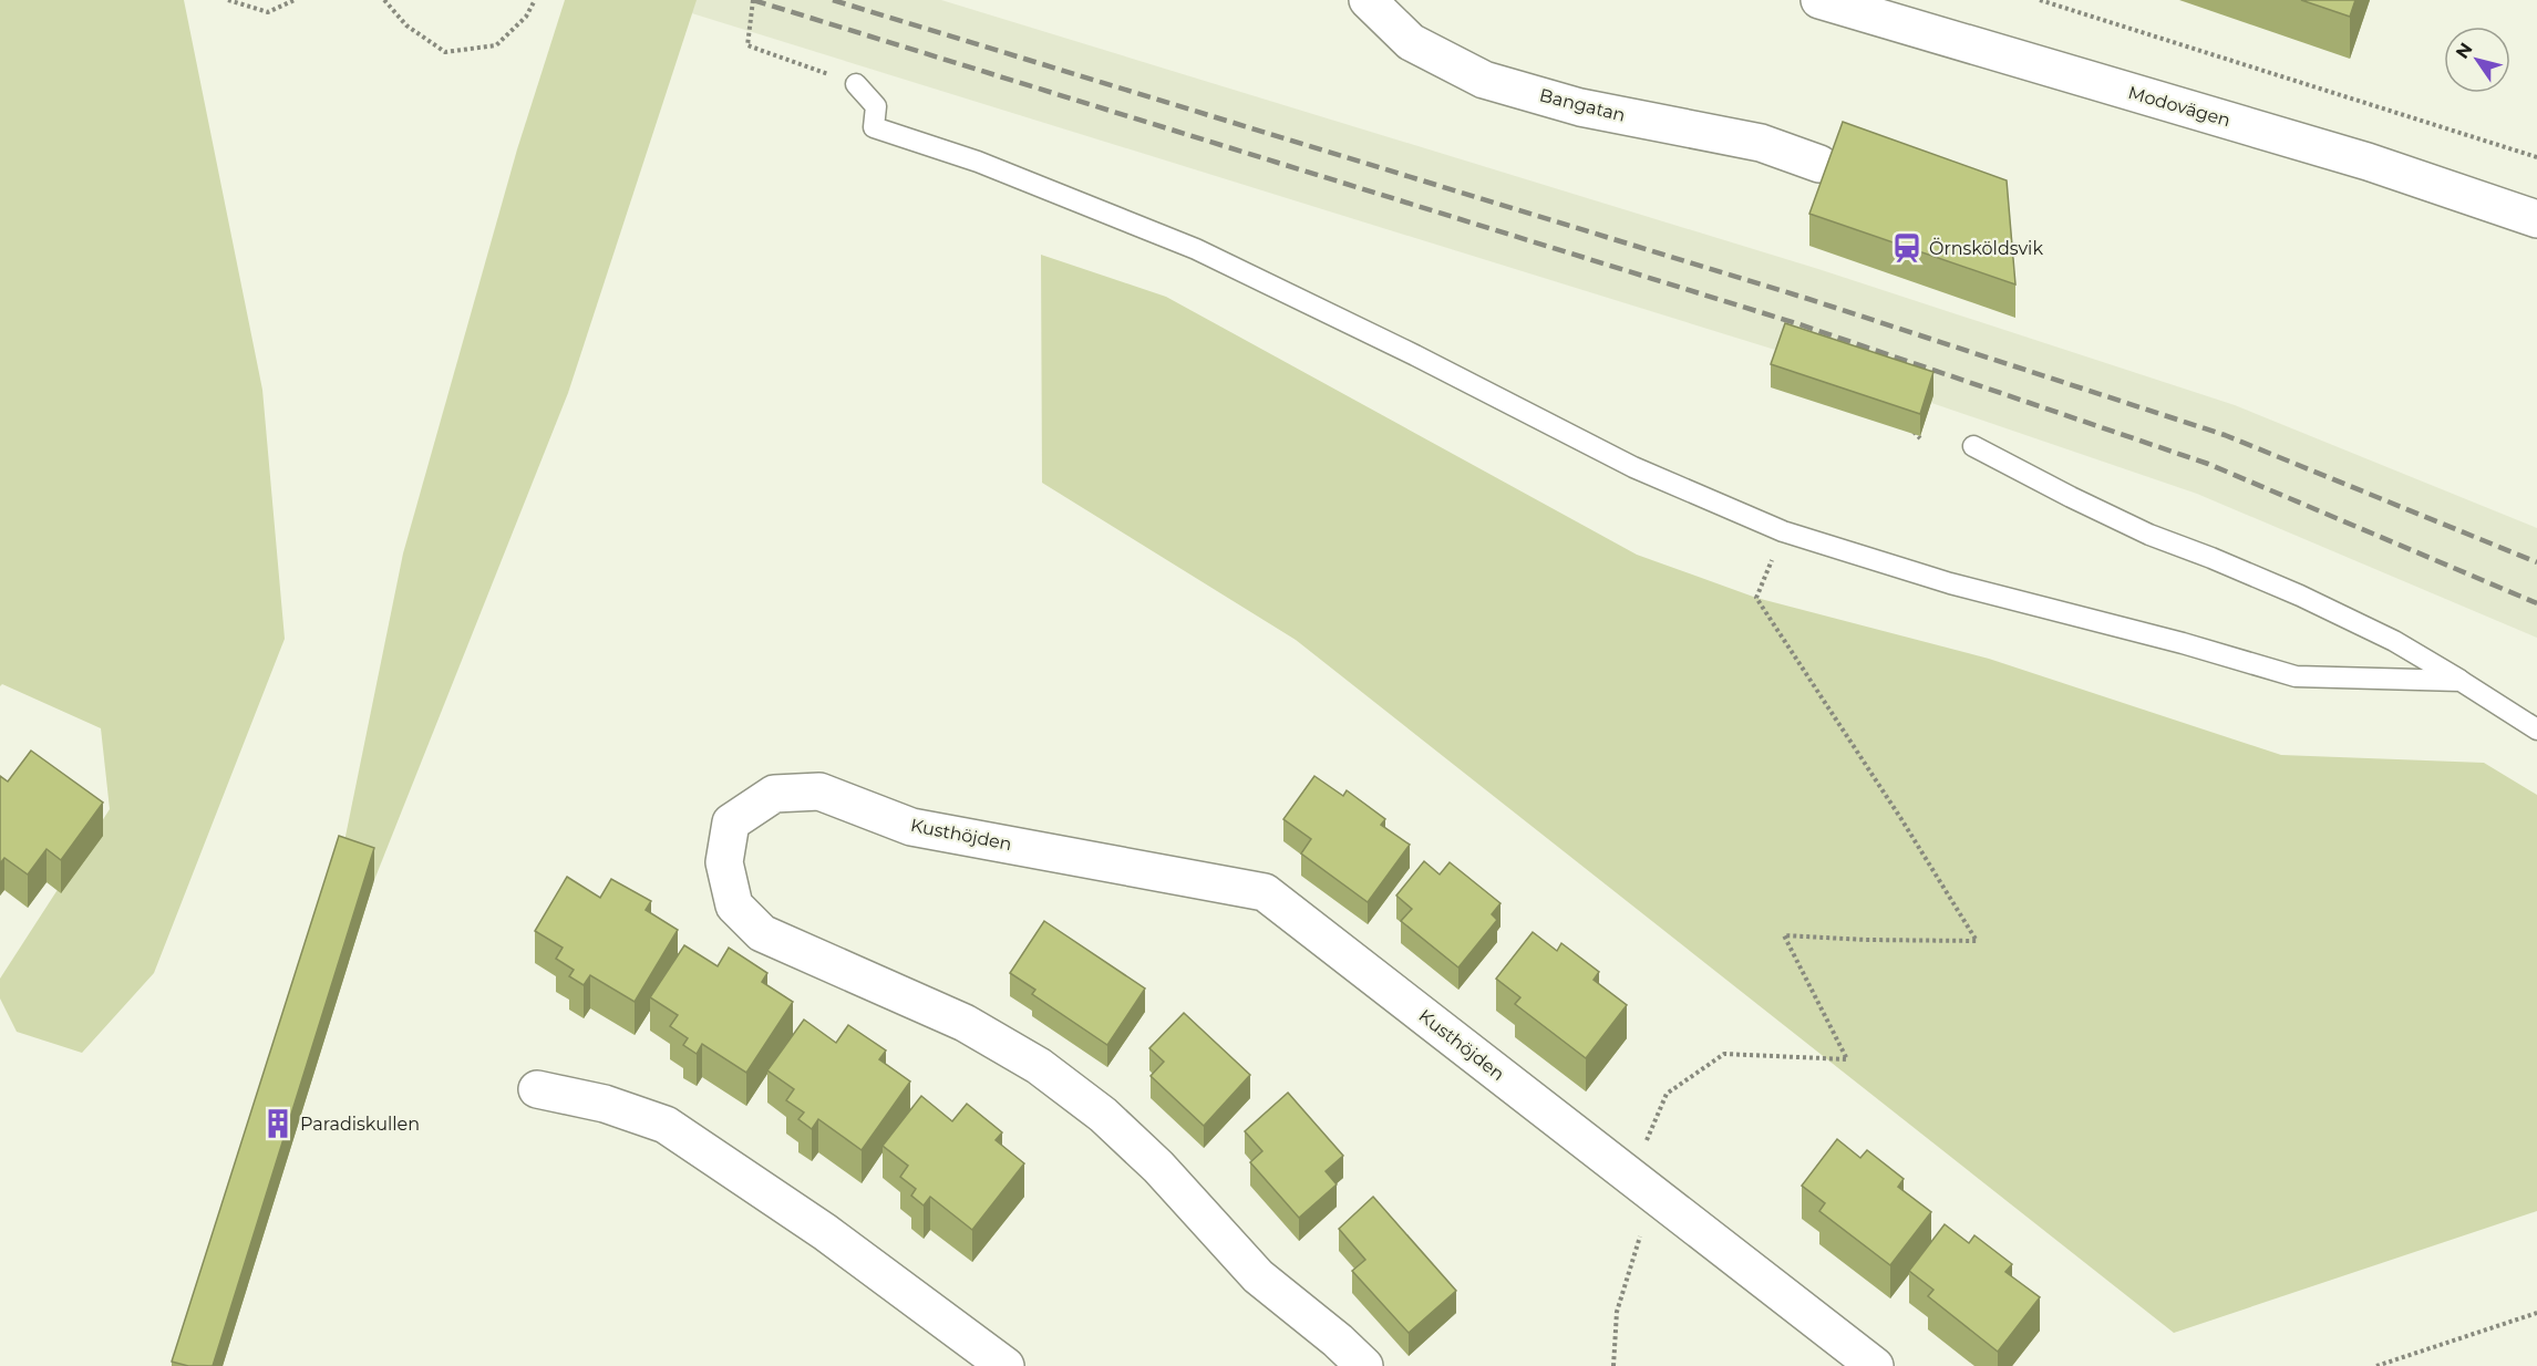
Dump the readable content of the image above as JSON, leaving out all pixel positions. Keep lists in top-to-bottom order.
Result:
{
  "streets": {
    "street": ["Bangatan", "Modovägen", "Kusthöjden"]
  },
  "places": {
    "station": ["Örnsköldsvik"],
    "building": ["Paradiskullen"]
  },
  "north": "top left"
}
